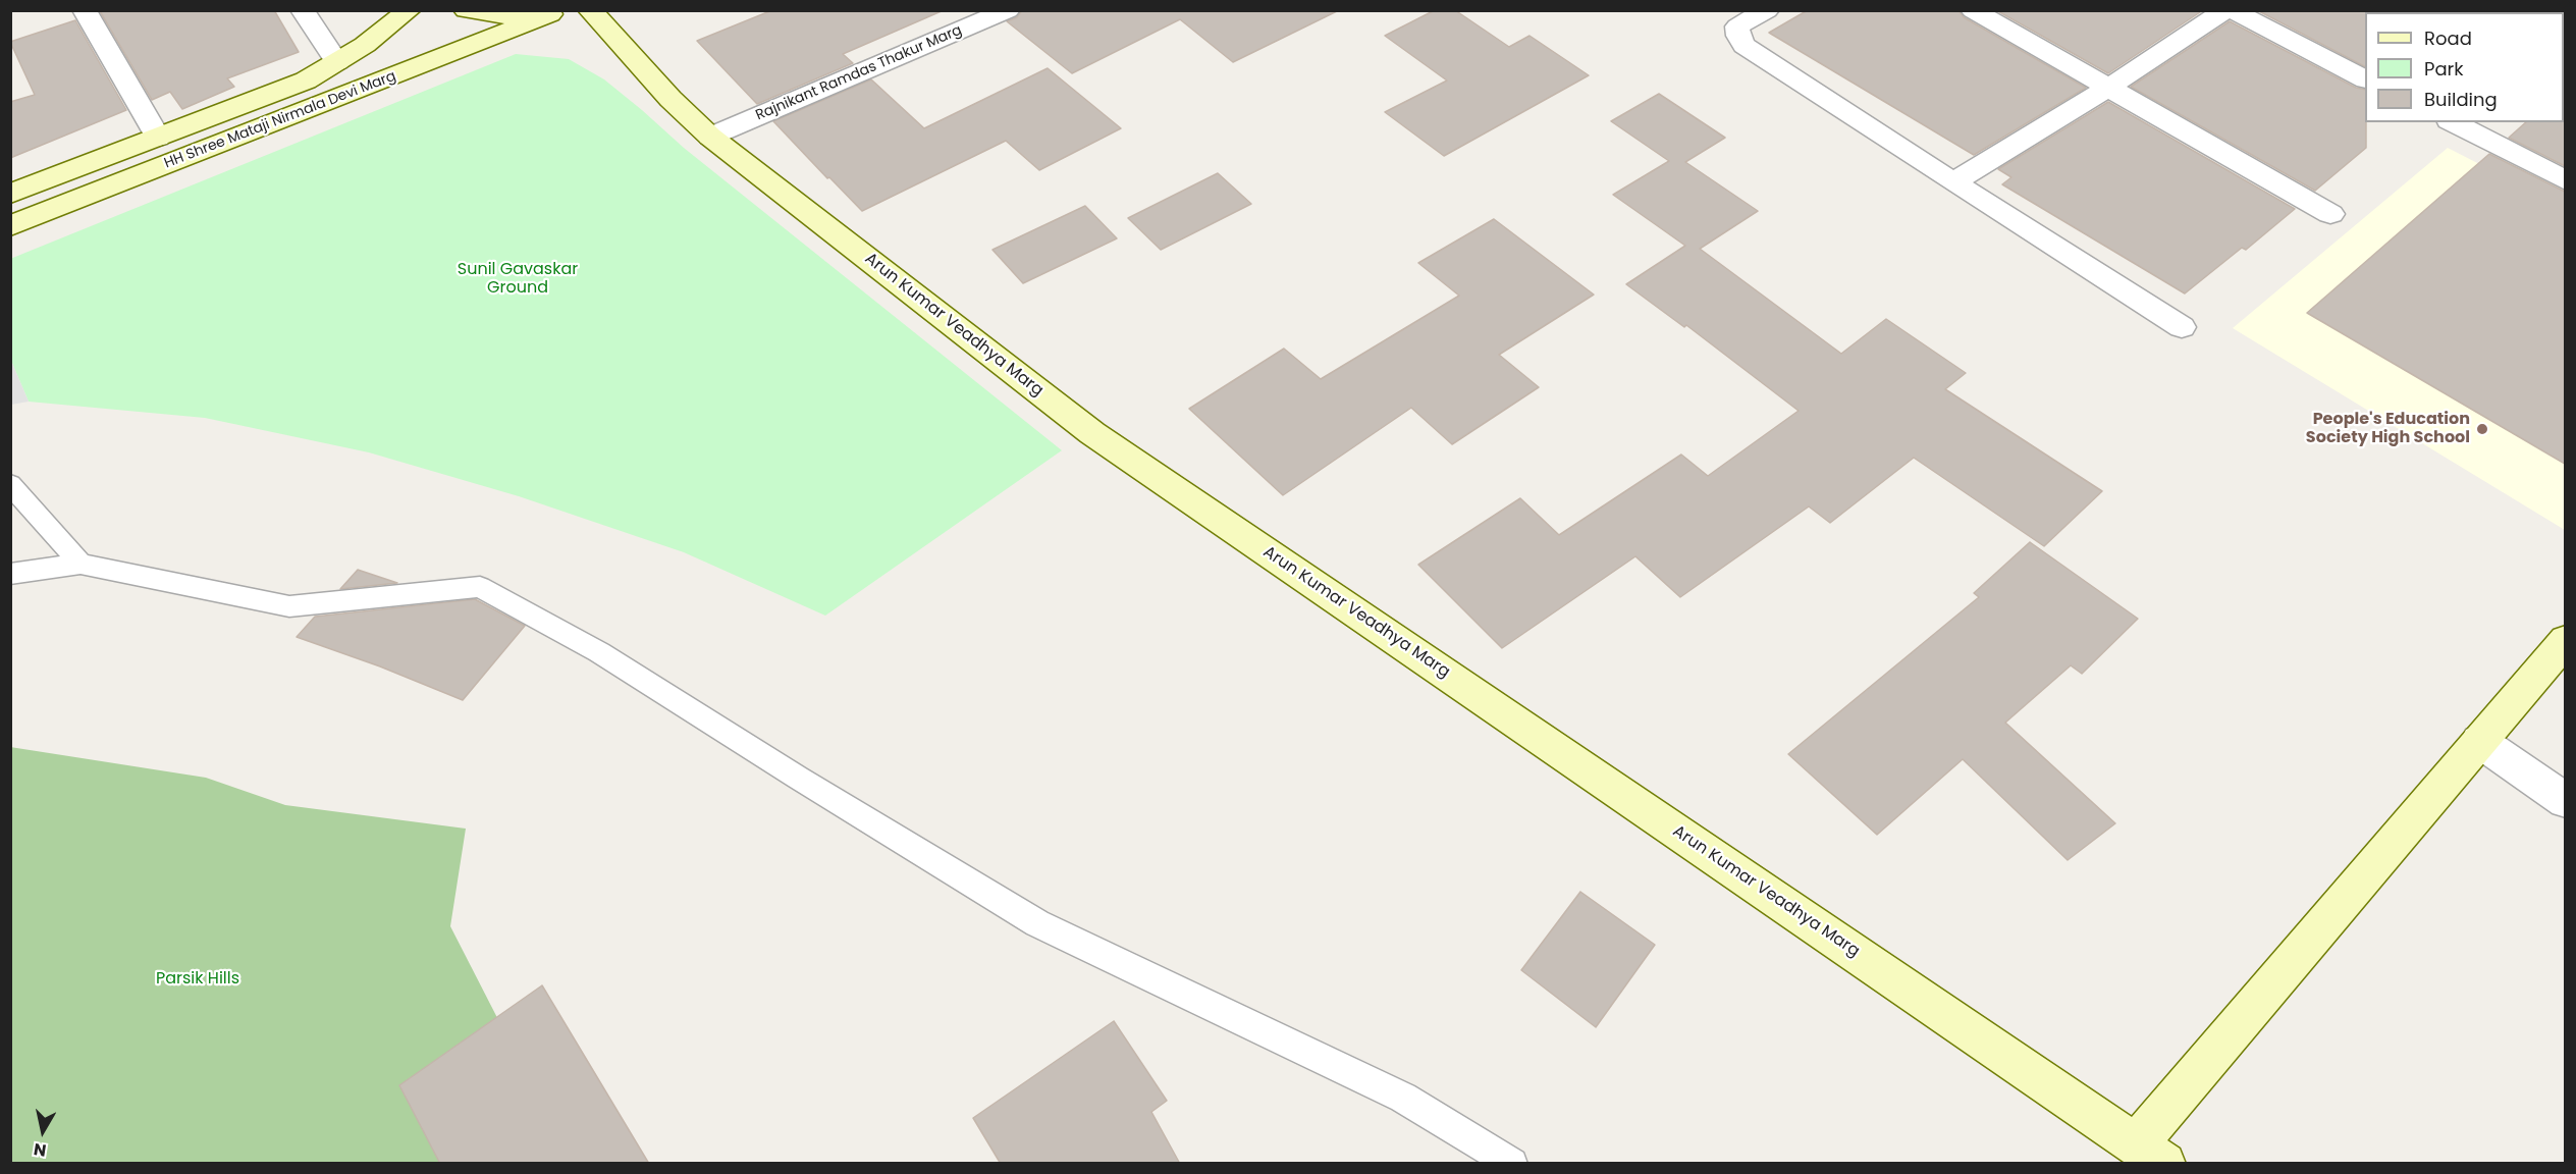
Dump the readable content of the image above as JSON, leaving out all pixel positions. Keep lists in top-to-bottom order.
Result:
{
  "streets": {
    "street": ["Rajnikant Ramdas Thakur Marg", "HH Shree Mataji Nirmala Devi Marg", "Arun Kumar Veadhya Marg"]
  },
  "crossings": [
    ["Rajnikant Ramdas Thakur Marg", "Arun Kumar Veadhya Marg"]
  ],
  "parks": ["Sunil Gavaskar Ground", "Parsik Hills"],
  "places": ["People's Education Society High School"],
  "legend": ["Road", "Park", "Building"],
  "north": "bottom"
}
